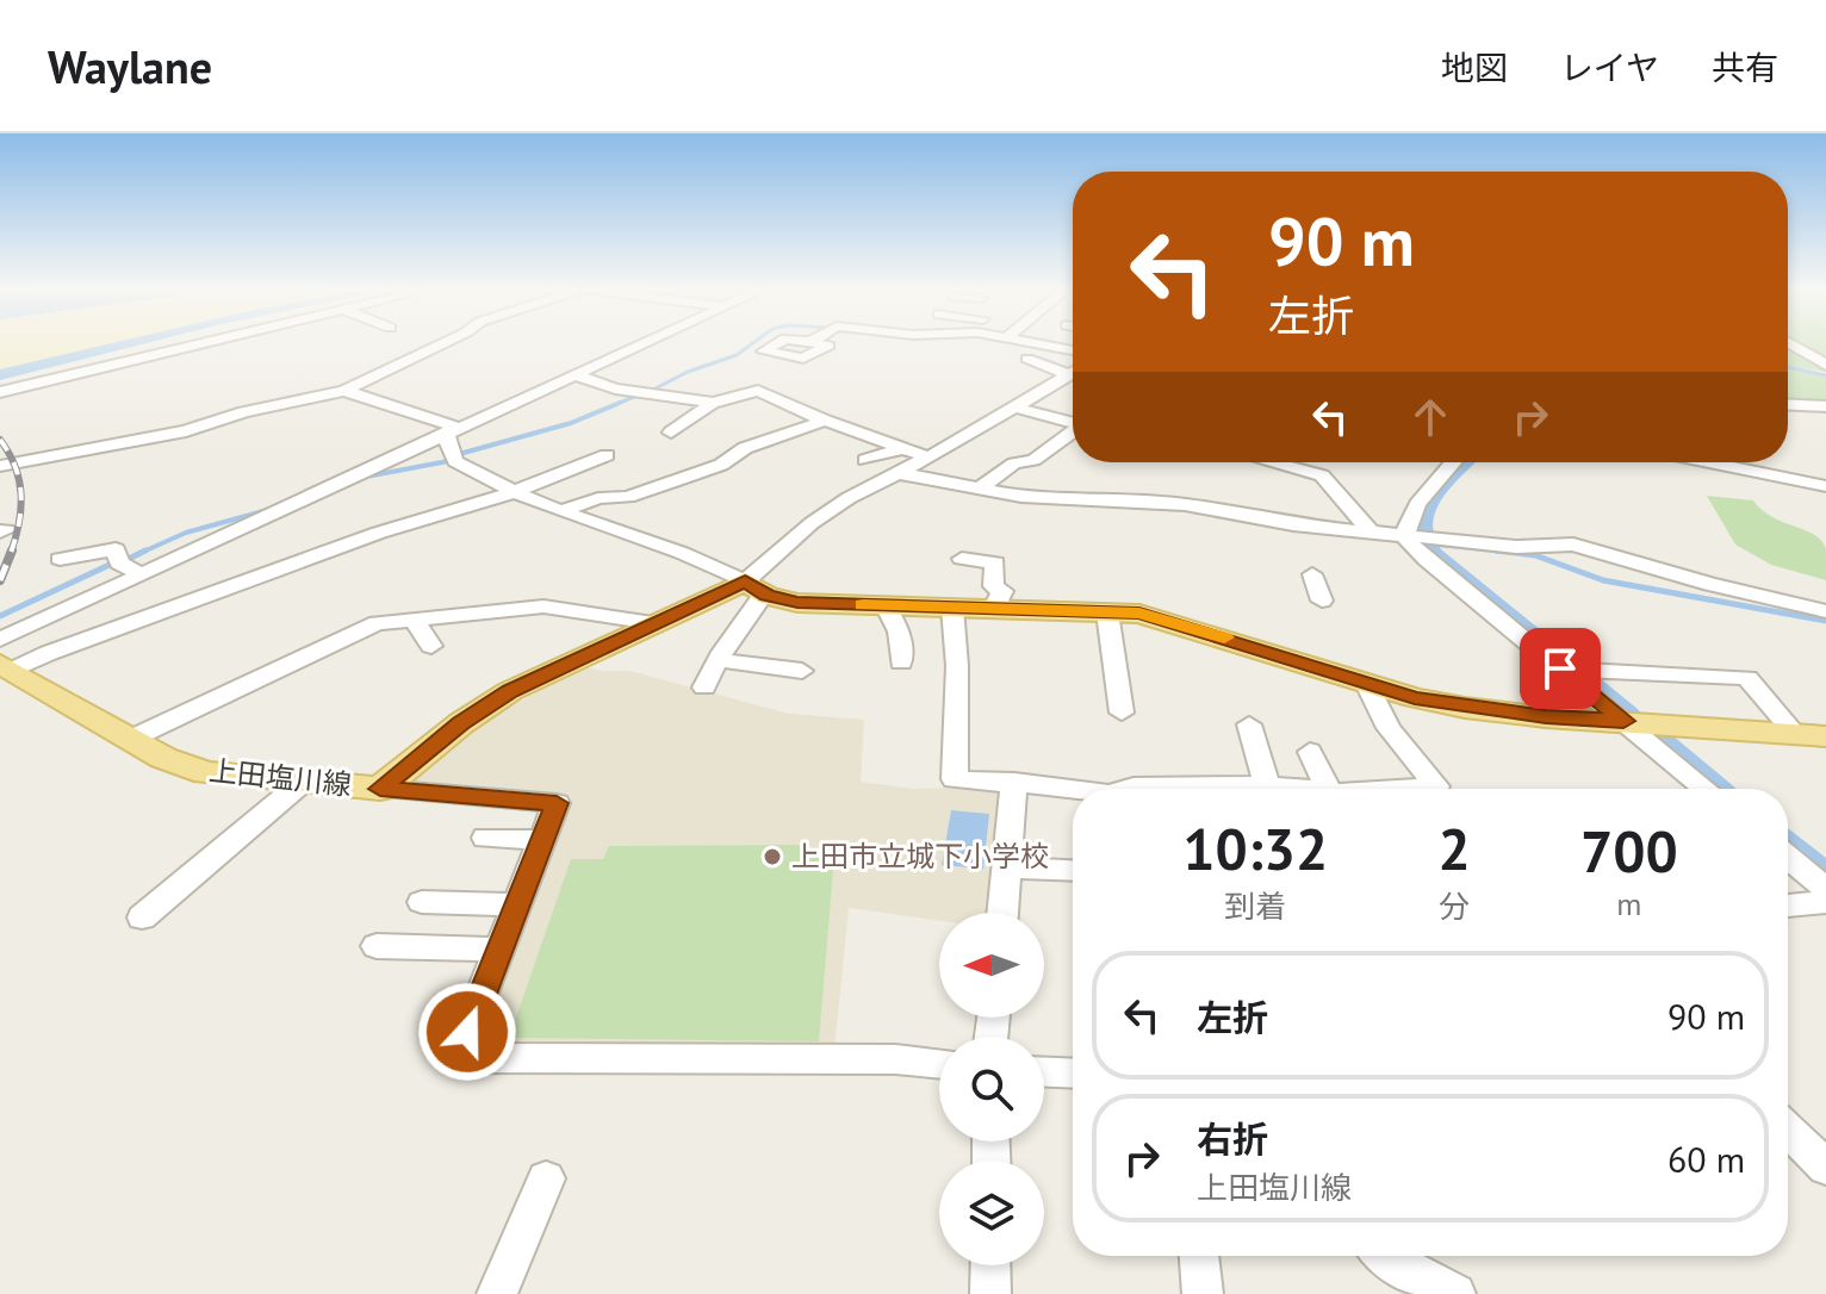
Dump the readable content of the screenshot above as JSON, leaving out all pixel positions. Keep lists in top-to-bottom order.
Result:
{
  "streets": {
    "main road": ["上田塩川線"]
  },
  "places": ["上田市立城下小学校"],
  "north": "left",
  "page": {
    "header": "Waylane",
    "nav": ["地図", "レイヤ", "共有"],
    "turn": ["90 m", "左折"],
    "eta": [
      "10:32",
      "到着",
      "2",
      "分",
      "700",
      "m"
    ],
    "list": [
      {
        "name": "左折",
        "value": "90 m"
      },
      {
        "name": "右折",
        "note": "上田塩川線",
        "value": "60 m"
      }
    ]
  }
}
